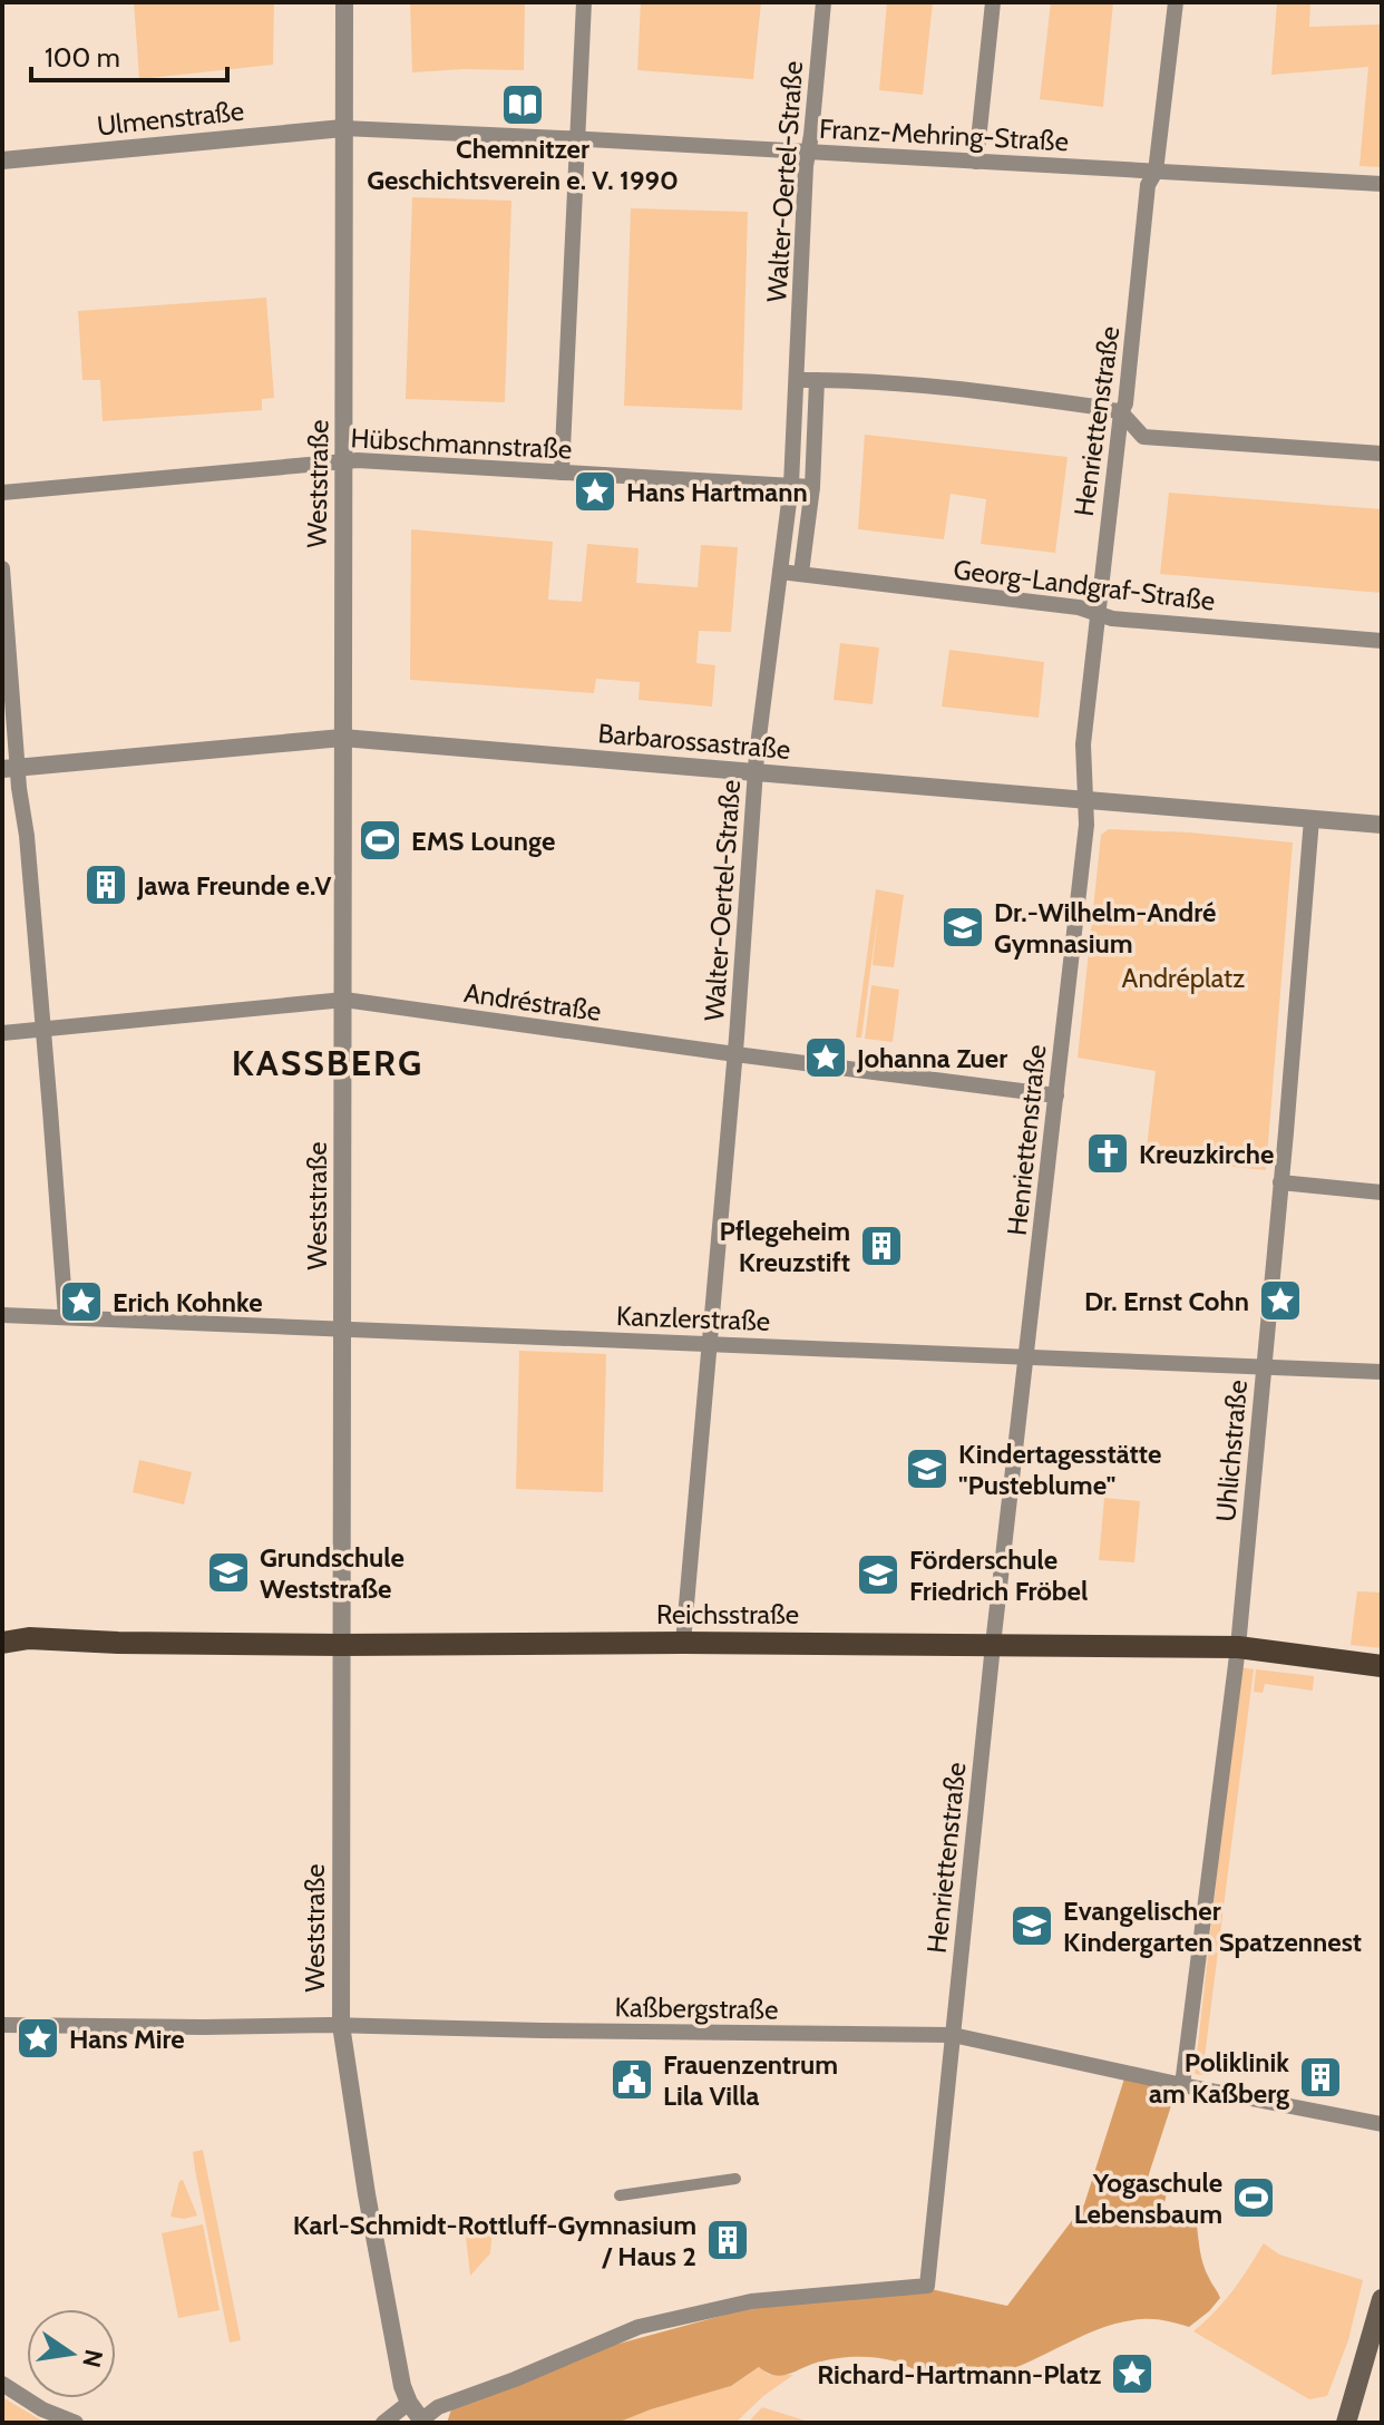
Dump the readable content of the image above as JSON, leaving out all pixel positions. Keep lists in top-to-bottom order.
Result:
{
  "streets": {
    "main road": ["Reichsstraße"],
    "street": [
      "Ulmenstraße",
      "Franz-Mehring-Straße",
      "Walter-Oertel-Straße",
      "Henriettenstraße",
      "Hübschmannstraße",
      "Weststraße",
      "Georg-Landgraf-Straße",
      "Barbarossastraße",
      "Andréstraße",
      "Kanzlerstraße",
      "Uhlichstraße",
      "Kaßbergstraße"
    ]
  },
  "crossings": [
    ["Ulmenstraße", "Franz-Mehring-Straße"],
    ["Ulmenstraße", "Weststraße"],
    ["Franz-Mehring-Straße", "Walter-Oertel-Straße"],
    ["Franz-Mehring-Straße", "Henriettenstraße"],
    ["Franz-Mehring-Straße", "Weststraße"],
    ["Walter-Oertel-Straße", "Hübschmannstraße"],
    ["Walter-Oertel-Straße", "Georg-Landgraf-Straße"],
    ["Walter-Oertel-Straße", "Barbarossastraße"],
    ["Walter-Oertel-Straße", "Andréstraße"],
    ["Walter-Oertel-Straße", "Kanzlerstraße"],
    ["Walter-Oertel-Straße", "Reichsstraße"],
    ["Henriettenstraße", "Georg-Landgraf-Straße"],
    ["Henriettenstraße", "Barbarossastraße"],
    ["Henriettenstraße", "Andréstraße"],
    ["Henriettenstraße", "Kanzlerstraße"],
    ["Henriettenstraße", "Reichsstraße"],
    ["Henriettenstraße", "Kaßbergstraße"],
    ["Hübschmannstraße", "Weststraße"],
    ["Weststraße", "Barbarossastraße"],
    ["Weststraße", "Andréstraße"],
    ["Weststraße", "Kanzlerstraße"],
    ["Weststraße", "Reichsstraße"],
    ["Weststraße", "Kaßbergstraße"],
    ["Barbarossastraße", "Uhlichstraße"],
    ["Kanzlerstraße", "Uhlichstraße"],
    ["Uhlichstraße", "Reichsstraße"],
    ["Uhlichstraße", "Kaßbergstraße"]
  ],
  "districts": ["KASSBERG"],
  "parks": ["Andréplatz"],
  "places": {
    "library": ["Chemnitzer Geschichtsverein e. V. 1990"],
    "place": [
      "Hans Hartmann",
      "Johanna Zuer",
      "Dr. Ernst Cohn",
      "Erich Kohnke",
      "Hans Mire",
      "Richard-Hartmann-Platz"
    ],
    "sports": ["EMS Lounge", "Yogaschule Lebensbaum"],
    "building": [
      "Jawa Freunde e.V",
      "Pflegeheim Kreuzstift",
      "Poliklinik am Kaßberg",
      "Karl-Schmidt-Rottluff-Gymnasium / Haus 2"
    ],
    "school or university": [
      "Dr.-Wilhelm-André Gymnasium",
      "Kindertagesstätte \"Pusteblume\"",
      "Grundschule Weststraße",
      "Förderschule Friedrich Fröbel",
      "Evangelischer Kindergarten Spatzennest"
    ],
    "church": ["Kreuzkirche"],
    "public building": ["Frauenzentrum Lila Villa"]
  },
  "scale_bar": "100 m",
  "north": "right"
}
